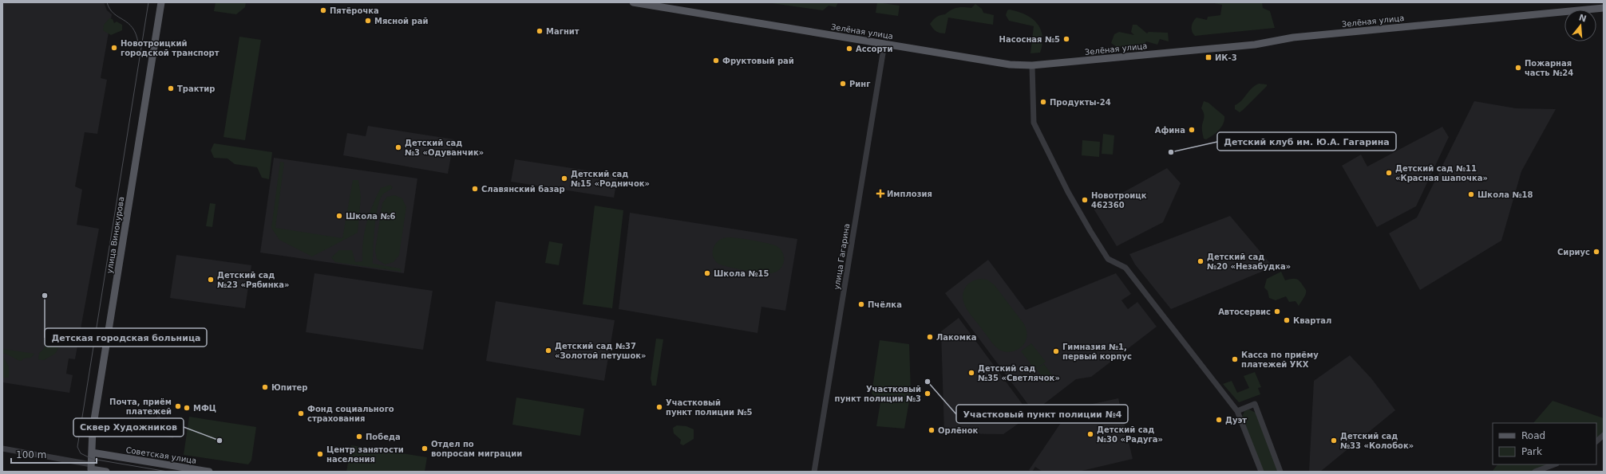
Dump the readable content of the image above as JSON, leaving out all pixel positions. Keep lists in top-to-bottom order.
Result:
{
  "streets": {
    "main road": ["Зелёная улица", "улица Винокурова", "Советская улица"],
    "street": ["улица Гагарина"]
  },
  "crossings": [
    ["Зелёная улица", "улица Гагарина"],
    ["улица Винокурова", "Советская улица"]
  ],
  "places": {
    "other": [
      "Пятёрочка",
      "Мясной рай",
      "Магнит",
      "Насосная №5",
      "Новотроицкий городской транспорт",
      "Ассорти",
      "Фруктовый рай",
      "Пожарная часть №24",
      "Ринг",
      "Трактир",
      "Продукты-24",
      "Афина",
      "Детский сад №3 «Одуванчик»",
      "Детский клуб им. Ю.А. Гагарина",
      "Детский сад №11 «Красная шапочка»",
      "Детский сад №15 «Родничок»",
      "Славянский базар",
      "Школа №18",
      "Новотроицк 462360",
      "Школа №6",
      "Сириус",
      "Детский сад №20 «Незабудка»",
      "Школа №15",
      "Детский сад №23 «Рябинка»",
      "Детская городская больница",
      "Пчёлка",
      "Автосервис",
      "Квартал",
      "Лакомка",
      "Детский сад №37 «Золотой петушок»",
      "Гимназия №1, первый корпус",
      "Касса по приёму платежей УКХ",
      "Детский сад №35 «Светлячок»",
      "Участковый пункт полиции №4",
      "Юпитер",
      "Участковый пункт полиции №3",
      "Почта, приём платежей",
      "Участковый пункт полиции №5",
      "МФЦ",
      "Фонд социального страхования",
      "Дуэт",
      "Орлёнок",
      "Детский сад №30 «Радуга»",
      "Победа",
      "Сквер Художников",
      "Детский сад №33 «Колобок»",
      "Отдел по вопросам миграции",
      "Центр занятости населения"
    ],
    "transit": ["ИК-3"],
    "health": ["Имплозия"]
  },
  "legend": ["Road", "Park"],
  "scale_bar": "100 m",
  "north": "top"
}
